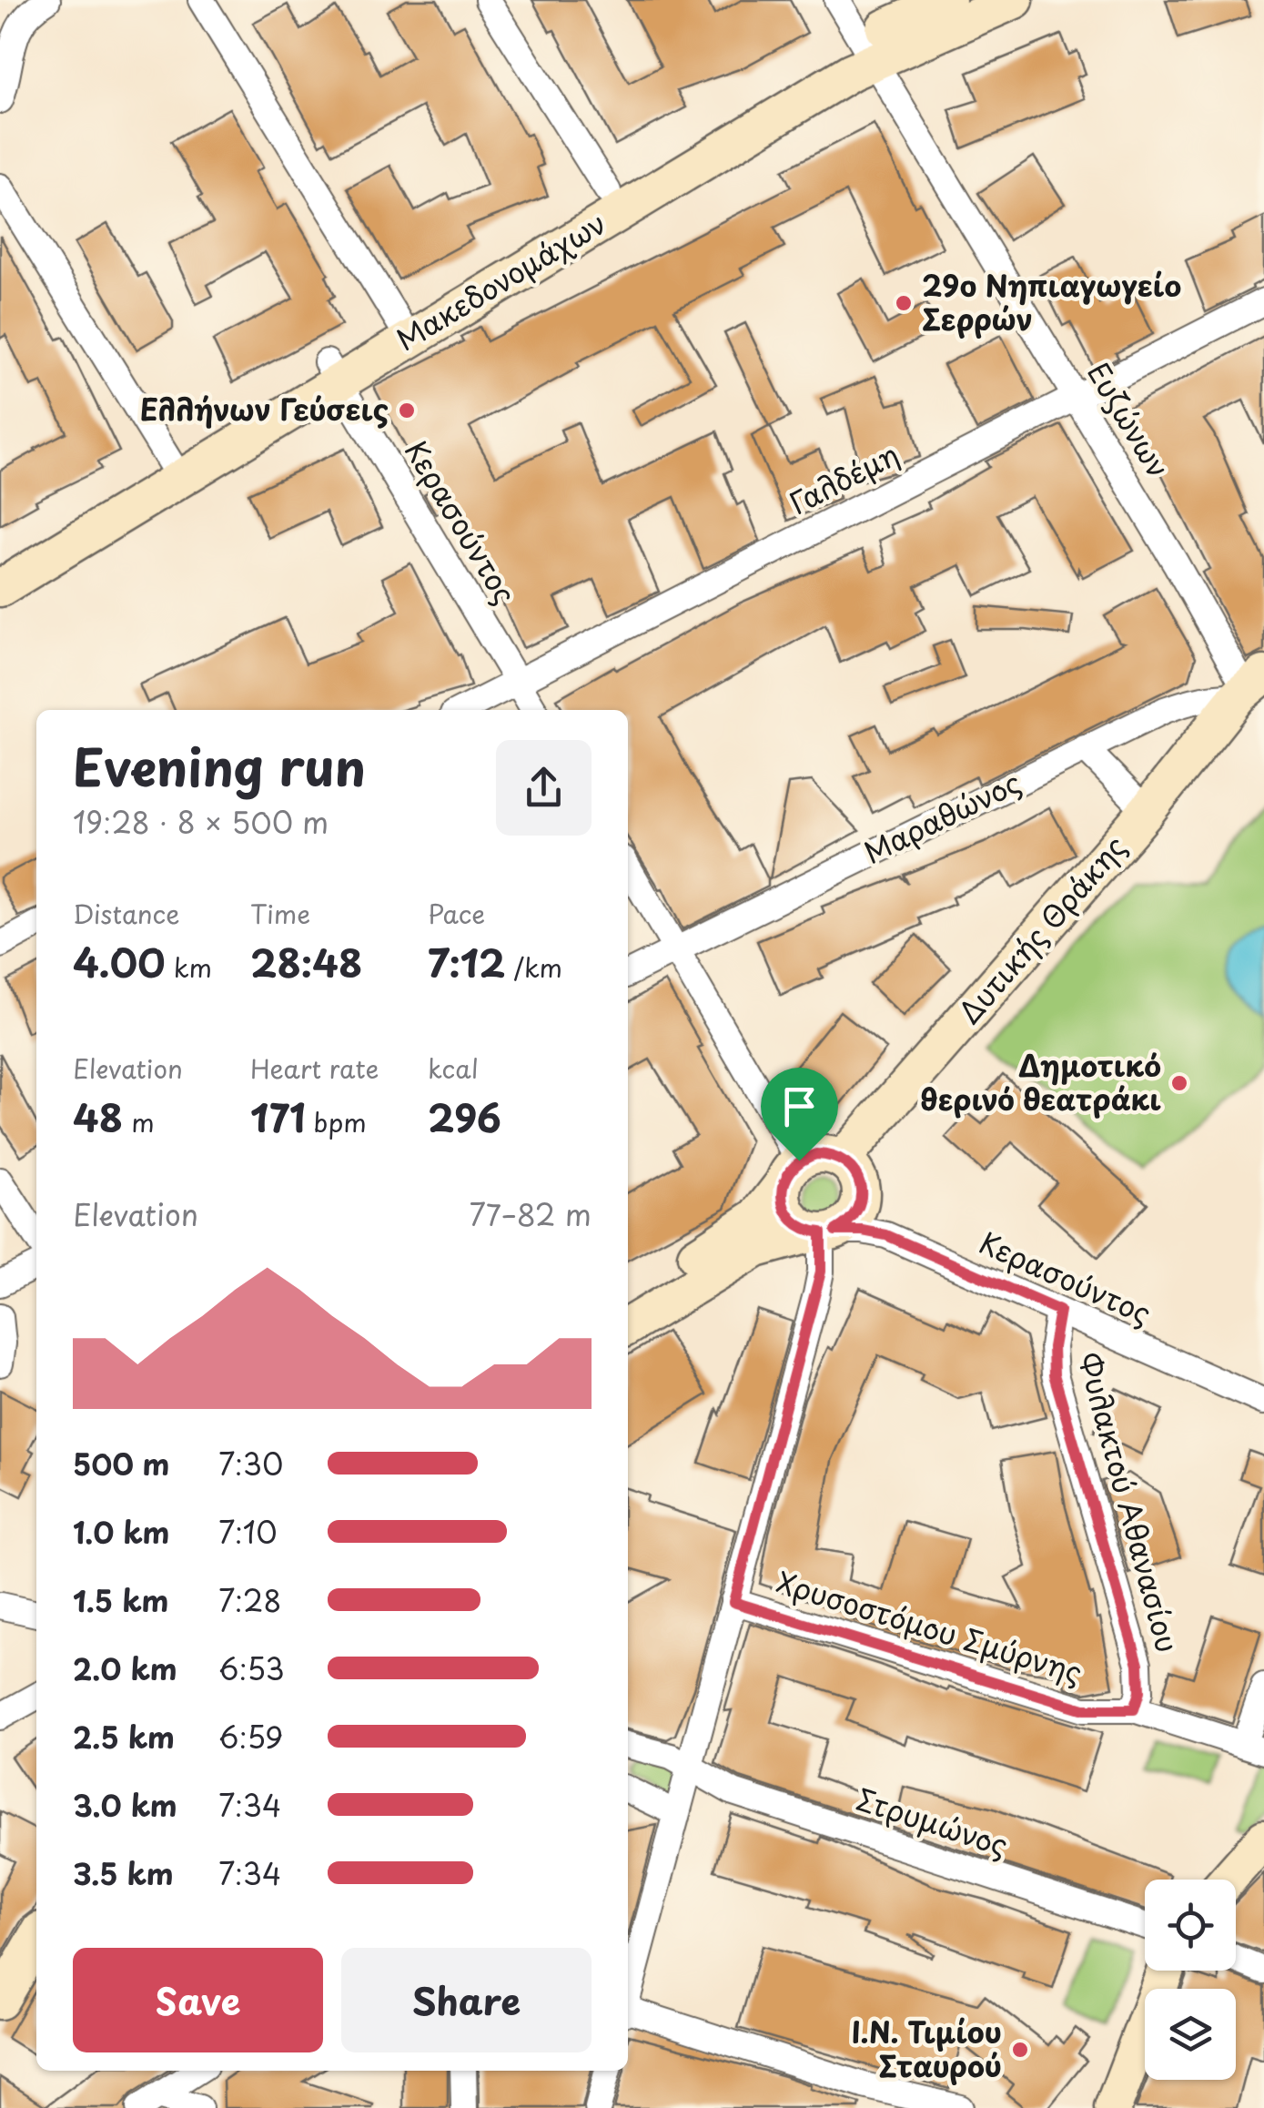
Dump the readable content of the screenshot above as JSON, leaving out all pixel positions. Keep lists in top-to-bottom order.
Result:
{
  "streets": {
    "street": [
      "Μακεδονομάχων",
      "Ευζώνων",
      "Γαλδέμη",
      "Κερασούντος",
      "Μαραθώνος",
      "Δυτικής Θράκης",
      "Φυλακτού Αθανασίου",
      "Χρυσοστόμου Σμύρνης",
      "Στρυμώνος"
    ]
  },
  "crossings": [
    ["Μακεδονομάχων", "Ευζώνων"],
    ["Μακεδονομάχων", "Κερασούντος"],
    ["Ευζώνων", "Γαλδέμη"],
    ["Ευζώνων", "Μαραθώνος"],
    ["Ευζώνων", "Δυτικής Θράκης"],
    ["Γαλδέμη", "Κερασούντος"],
    ["Κερασούντος", "Δυτικής Θράκης"],
    ["Κερασούντος", "Φυλακτού Αθανασίου"],
    ["Μαραθώνος", "Δυτικής Θράκης"],
    ["Φυλακτού Αθανασίου", "Χρυσοστόμου Σμύρνης"]
  ],
  "places": [
    "29ο Νηπιαγωγείο Σερρών",
    "Ελλήνων Γεύσεις",
    "Δημοτικό θερινό θεατράκι",
    "Ι.Ν. Τιμίου Σταυρού"
  ],
  "page": {
    "heading": ["Evening run", "19:28 · 8 × 500 m"],
    "stats": [
      ["Distance", "4.00 km"],
      ["Time", "28:48"],
      ["Pace", "7:12 /km"],
      ["Elevation", "48 m"],
      ["Heart rate", "171 bpm"],
      ["kcal", "296"]
    ],
    "chart": ["Elevation", "77–82 m"],
    "list": [
      {
        "name": "500 m",
        "note": "7:30"
      },
      {
        "name": "1.0 km",
        "note": "7:10"
      },
      {
        "name": "1.5 km",
        "note": "7:28"
      },
      {
        "name": "2.0 km",
        "note": "6:53"
      },
      {
        "name": "2.5 km",
        "note": "6:59"
      },
      {
        "name": "3.0 km",
        "note": "7:34"
      },
      {
        "name": "3.5 km",
        "note": "7:34"
      }
    ],
    "buttons": ["Save", "Share"]
  }
}
